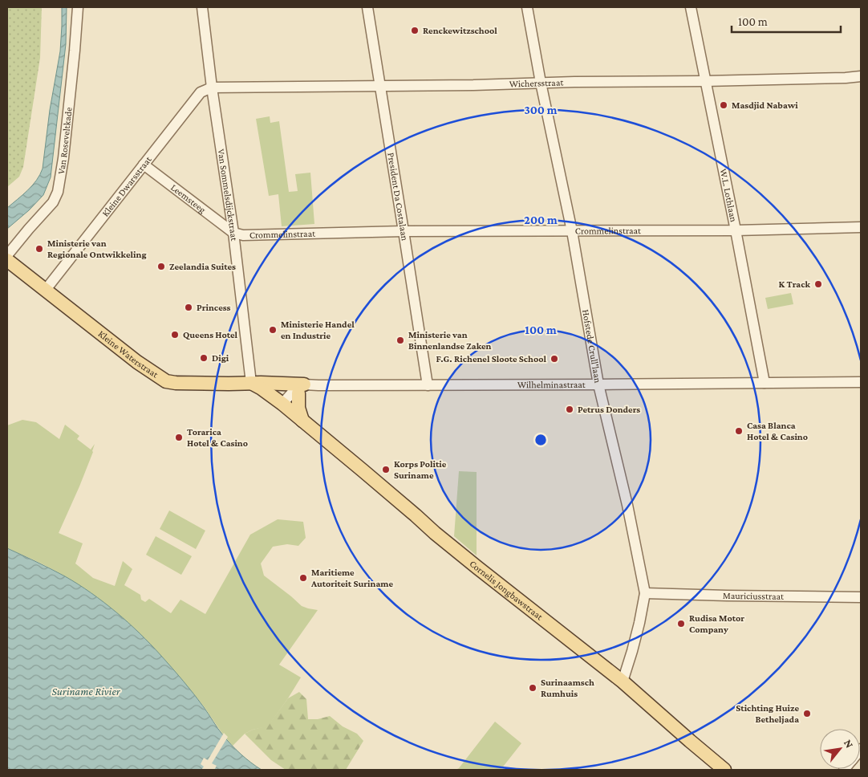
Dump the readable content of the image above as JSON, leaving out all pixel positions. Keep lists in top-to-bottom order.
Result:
{
  "streets": {
    "main road": ["Kleine Waterstraat", "Cornelis Jongbawstraat"],
    "street": [
      "Wichersstraat",
      "Van Roseveltkade",
      "Kleine Dwarsstraat",
      "Van Sommelsdijckstraat",
      "W.L. Lothlaan",
      "President Da Costalaan",
      "Leemsteeg",
      "Crommelinstraat",
      "Hofstede Crull'laan",
      "Wilhelminastraat",
      "Mauriciusstraat"
    ]
  },
  "crossings": [
    ["Wichersstraat", "Kleine Dwarsstraat"],
    ["Wichersstraat", "Van Sommelsdijckstraat"],
    ["Wichersstraat", "W.L. Lothlaan"],
    ["Wichersstraat", "President Da Costalaan"],
    ["Wichersstraat", "Hofstede Crull'laan"],
    ["Kleine Dwarsstraat", "Van Sommelsdijckstraat"],
    ["Kleine Dwarsstraat", "Leemsteeg"],
    ["Kleine Dwarsstraat", "Kleine Waterstraat"],
    ["Van Sommelsdijckstraat", "Leemsteeg"],
    ["Van Sommelsdijckstraat", "Crommelinstraat"],
    ["Van Sommelsdijckstraat", "Kleine Waterstraat"],
    ["W.L. Lothlaan", "Crommelinstraat"],
    ["W.L. Lothlaan", "Wilhelminastraat"],
    ["President Da Costalaan", "Crommelinstraat"],
    ["President Da Costalaan", "Wilhelminastraat"],
    ["Leemsteeg", "Crommelinstraat"],
    ["Crommelinstraat", "Hofstede Crull'laan"],
    ["Hofstede Crull'laan", "Wilhelminastraat"],
    ["Hofstede Crull'laan", "Cornelis Jongbawstraat"],
    ["Hofstede Crull'laan", "Mauriciusstraat"],
    ["Kleine Waterstraat", "Wilhelminastraat"]
  ],
  "water": ["Suriname Rivier"],
  "places": [
    "Renckewitzschool",
    "Masdjid Nabawi",
    "Ministerie van Regionale Ontwikkeling",
    "Zeelandia Suites",
    "K Track",
    "Princess",
    "Ministerie Handel en Industrie",
    "Queens Hotel",
    "Ministerie van Binnenlandse Zaken",
    "Digi",
    "F.G. Richenel Sloote School",
    "Petrus Donders",
    "Casa Blanca Hotel & Casino",
    "Torarica Hotel & Casino",
    "Korps Politie Suriname",
    "Maritieme Autoriteit Suriname",
    "Rudisa Motor Company",
    "Surinaamsch Rumhuis",
    "Stichting Huize Betheljada"
  ],
  "scale_bar": "100 m",
  "north": "top right",
  "rings": ["300 m", "200 m", "100 m"]
}
